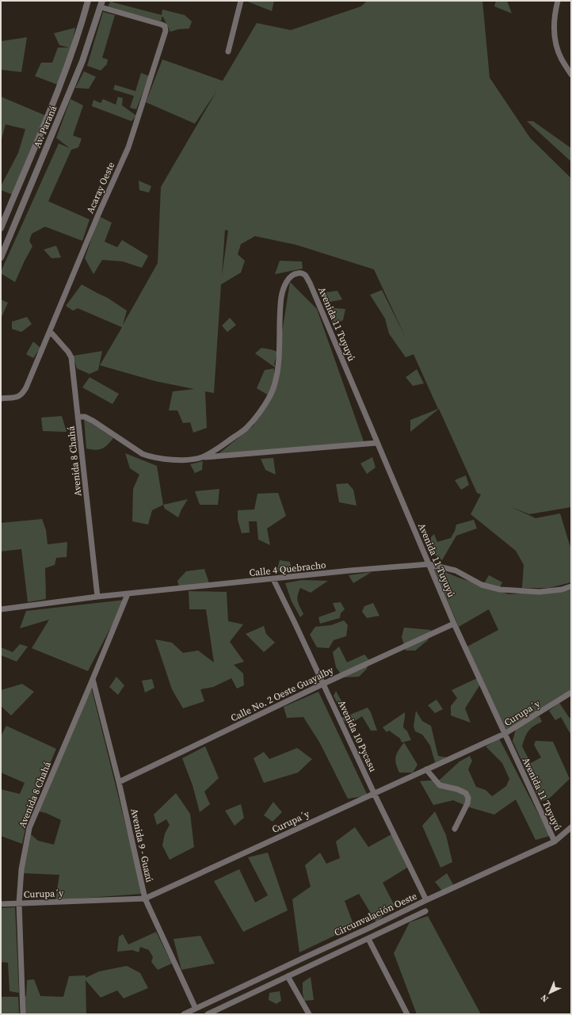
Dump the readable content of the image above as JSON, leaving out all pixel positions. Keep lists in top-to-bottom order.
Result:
{
  "streets": {
    "street": [
      "Av. Paraná",
      "Acaray Oeste",
      "Avenida 11 Tuyuyú",
      "Avenida 8 Chahá",
      "Calle 4 Quebracho",
      "Calle No. 2 Oeste Guayalby",
      "Curupa´y",
      "Avenida 10 Pycasu",
      "Avenida 9 - Guazú",
      "Circunvalación Oeste"
    ]
  },
  "crossings": [
    ["Av. Paraná", "Acaray Oeste"],
    ["Acaray Oeste", "Avenida 8 Chahá"],
    ["Avenida 11 Tuyuyú", "Calle 4 Quebracho"],
    ["Avenida 11 Tuyuyú", "Calle No. 2 Oeste Guayalby"],
    ["Avenida 11 Tuyuyú", "Curupa´y"],
    ["Avenida 11 Tuyuyú", "Circunvalación Oeste"],
    ["Avenida 8 Chahá", "Calle 4 Quebracho"],
    ["Avenida 8 Chahá", "Curupa´y"],
    ["Avenida 8 Chahá", "Avenida 9 - Guazú"],
    ["Calle 4 Quebracho", "Avenida 10 Pycasu"],
    ["Calle No. 2 Oeste Guayalby", "Avenida 10 Pycasu"],
    ["Calle No. 2 Oeste Guayalby", "Avenida 9 - Guazú"],
    ["Curupa´y", "Avenida 10 Pycasu"],
    ["Curupa´y", "Avenida 9 - Guazú"],
    ["Avenida 10 Pycasu", "Circunvalación Oeste"],
    ["Avenida 9 - Guazú", "Circunvalación Oeste"]
  ],
  "north": "bottom left"
}
